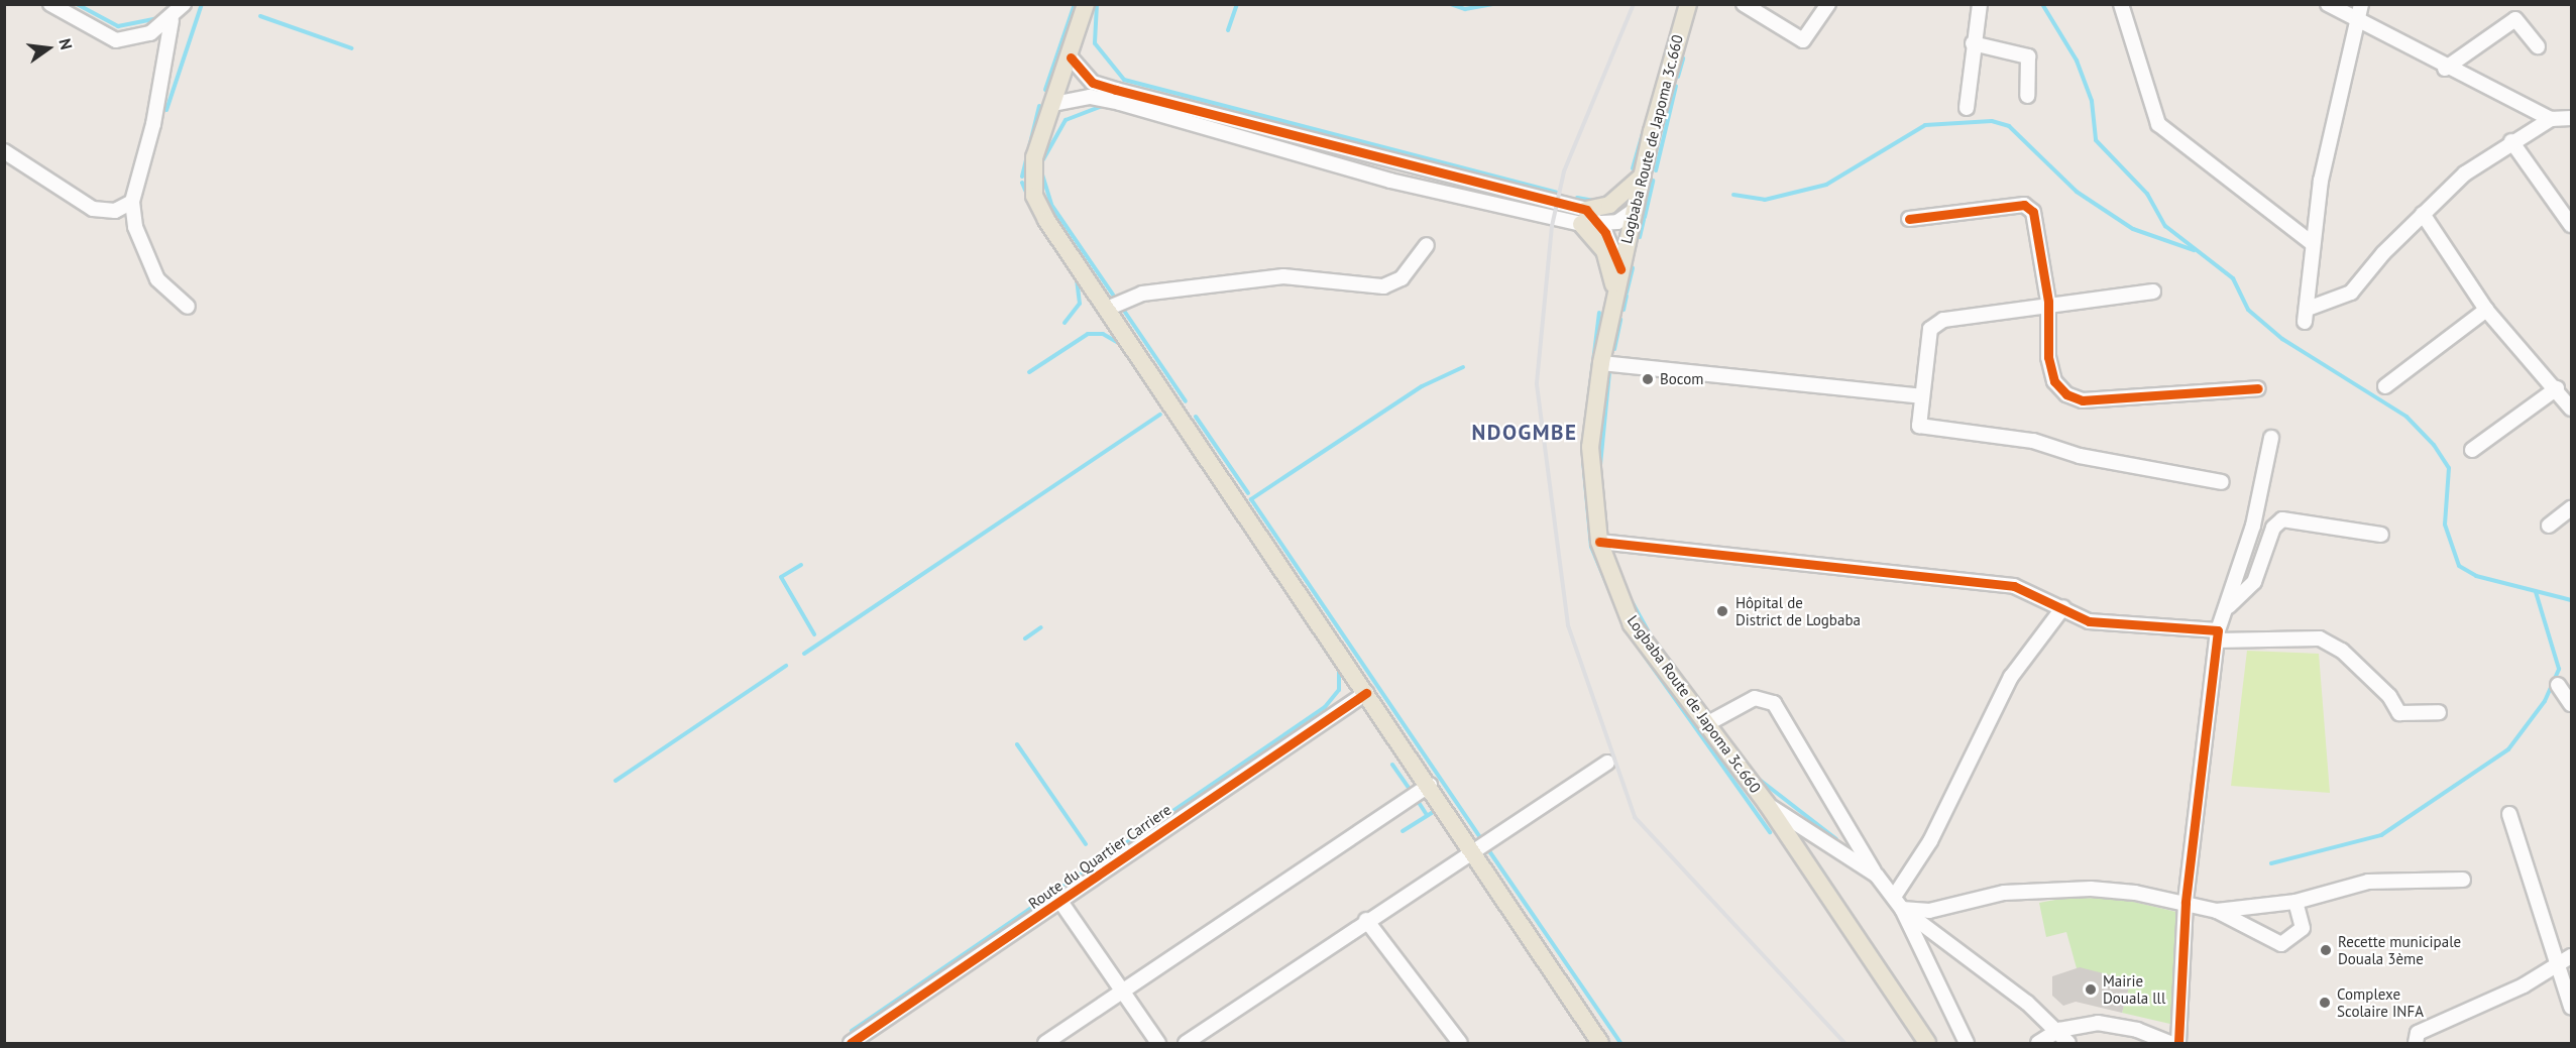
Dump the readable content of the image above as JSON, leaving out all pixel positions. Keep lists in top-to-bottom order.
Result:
{
  "streets": {
    "main road": ["Logbaba Route de Japoma 3c.660"],
    "street": ["Route du Quartier Carriere"]
  },
  "districts": ["NDOGMBE"],
  "places": [
    "Bocom",
    "Hôpital de District de Logbaba",
    "Recette municipale Douala 3ème",
    "Mairie Douala lll",
    "Complexe Scolaire INFA"
  ],
  "north": "right"
}
